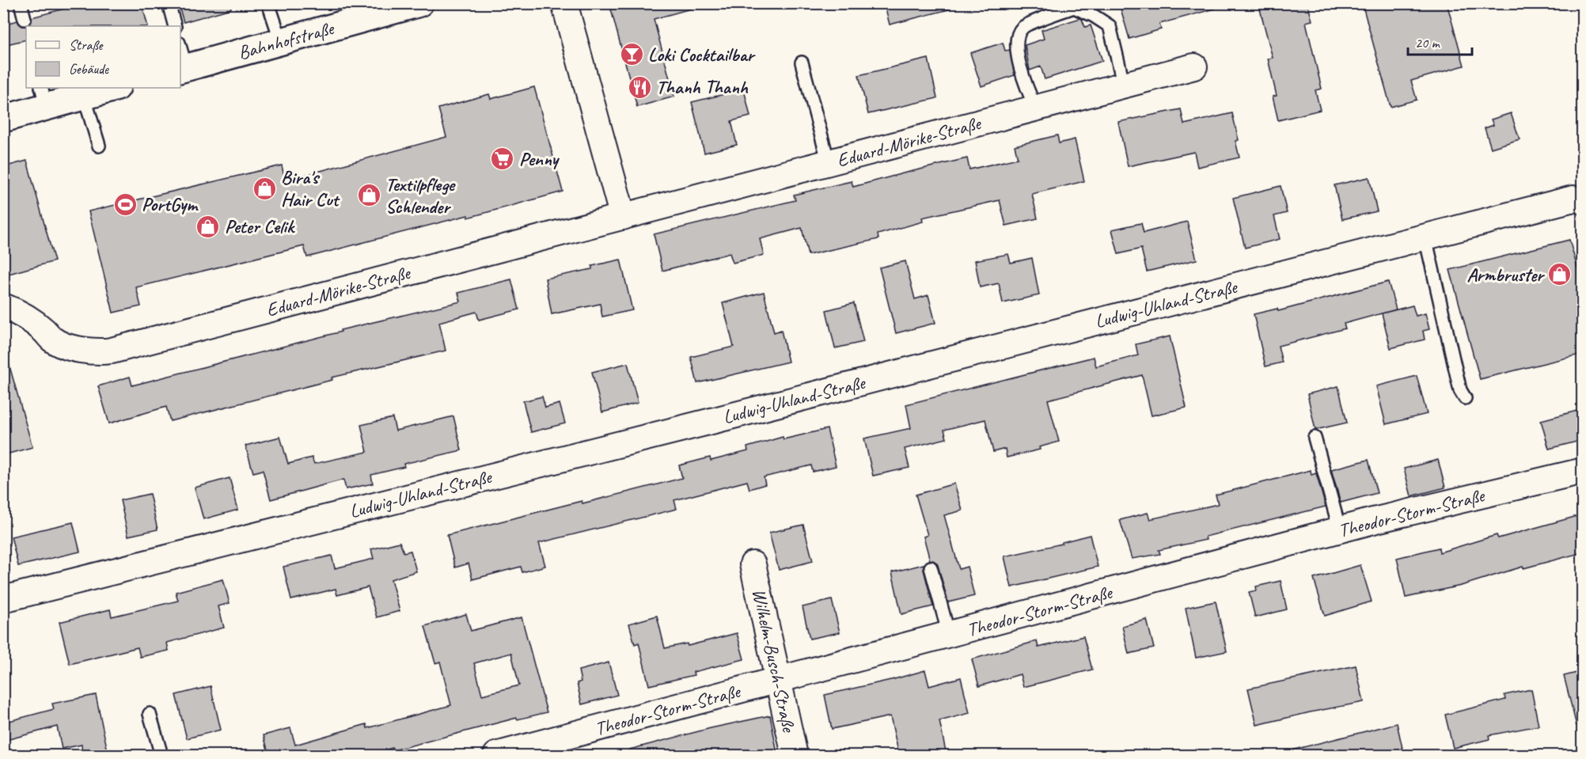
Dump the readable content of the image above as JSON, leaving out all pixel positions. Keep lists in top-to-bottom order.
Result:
{
  "streets": {
    "street": [
      "Bahnhofstraße",
      "Eduard-Mörike-Straße",
      "Ludwig-Uhland-Straße",
      "Theodor-Storm-Straße",
      "Wilhelm-Busch-Straße"
    ]
  },
  "crossings": [
    ["Theodor-Storm-Straße", "Wilhelm-Busch-Straße"]
  ],
  "places": {
    "bar": ["Loki Cocktailbar"],
    "restaurant": ["Thanh Thanh"],
    "supermarket": ["Penny"],
    "shop": [
      "Bira's Hair Cut",
      "Textilpflege Schlender",
      "Peter Celik",
      "Armbruster"
    ],
    "sports": ["PortGym"]
  },
  "legend": ["Straße", "Gebäude"],
  "scale_bar": "20 m"
}
